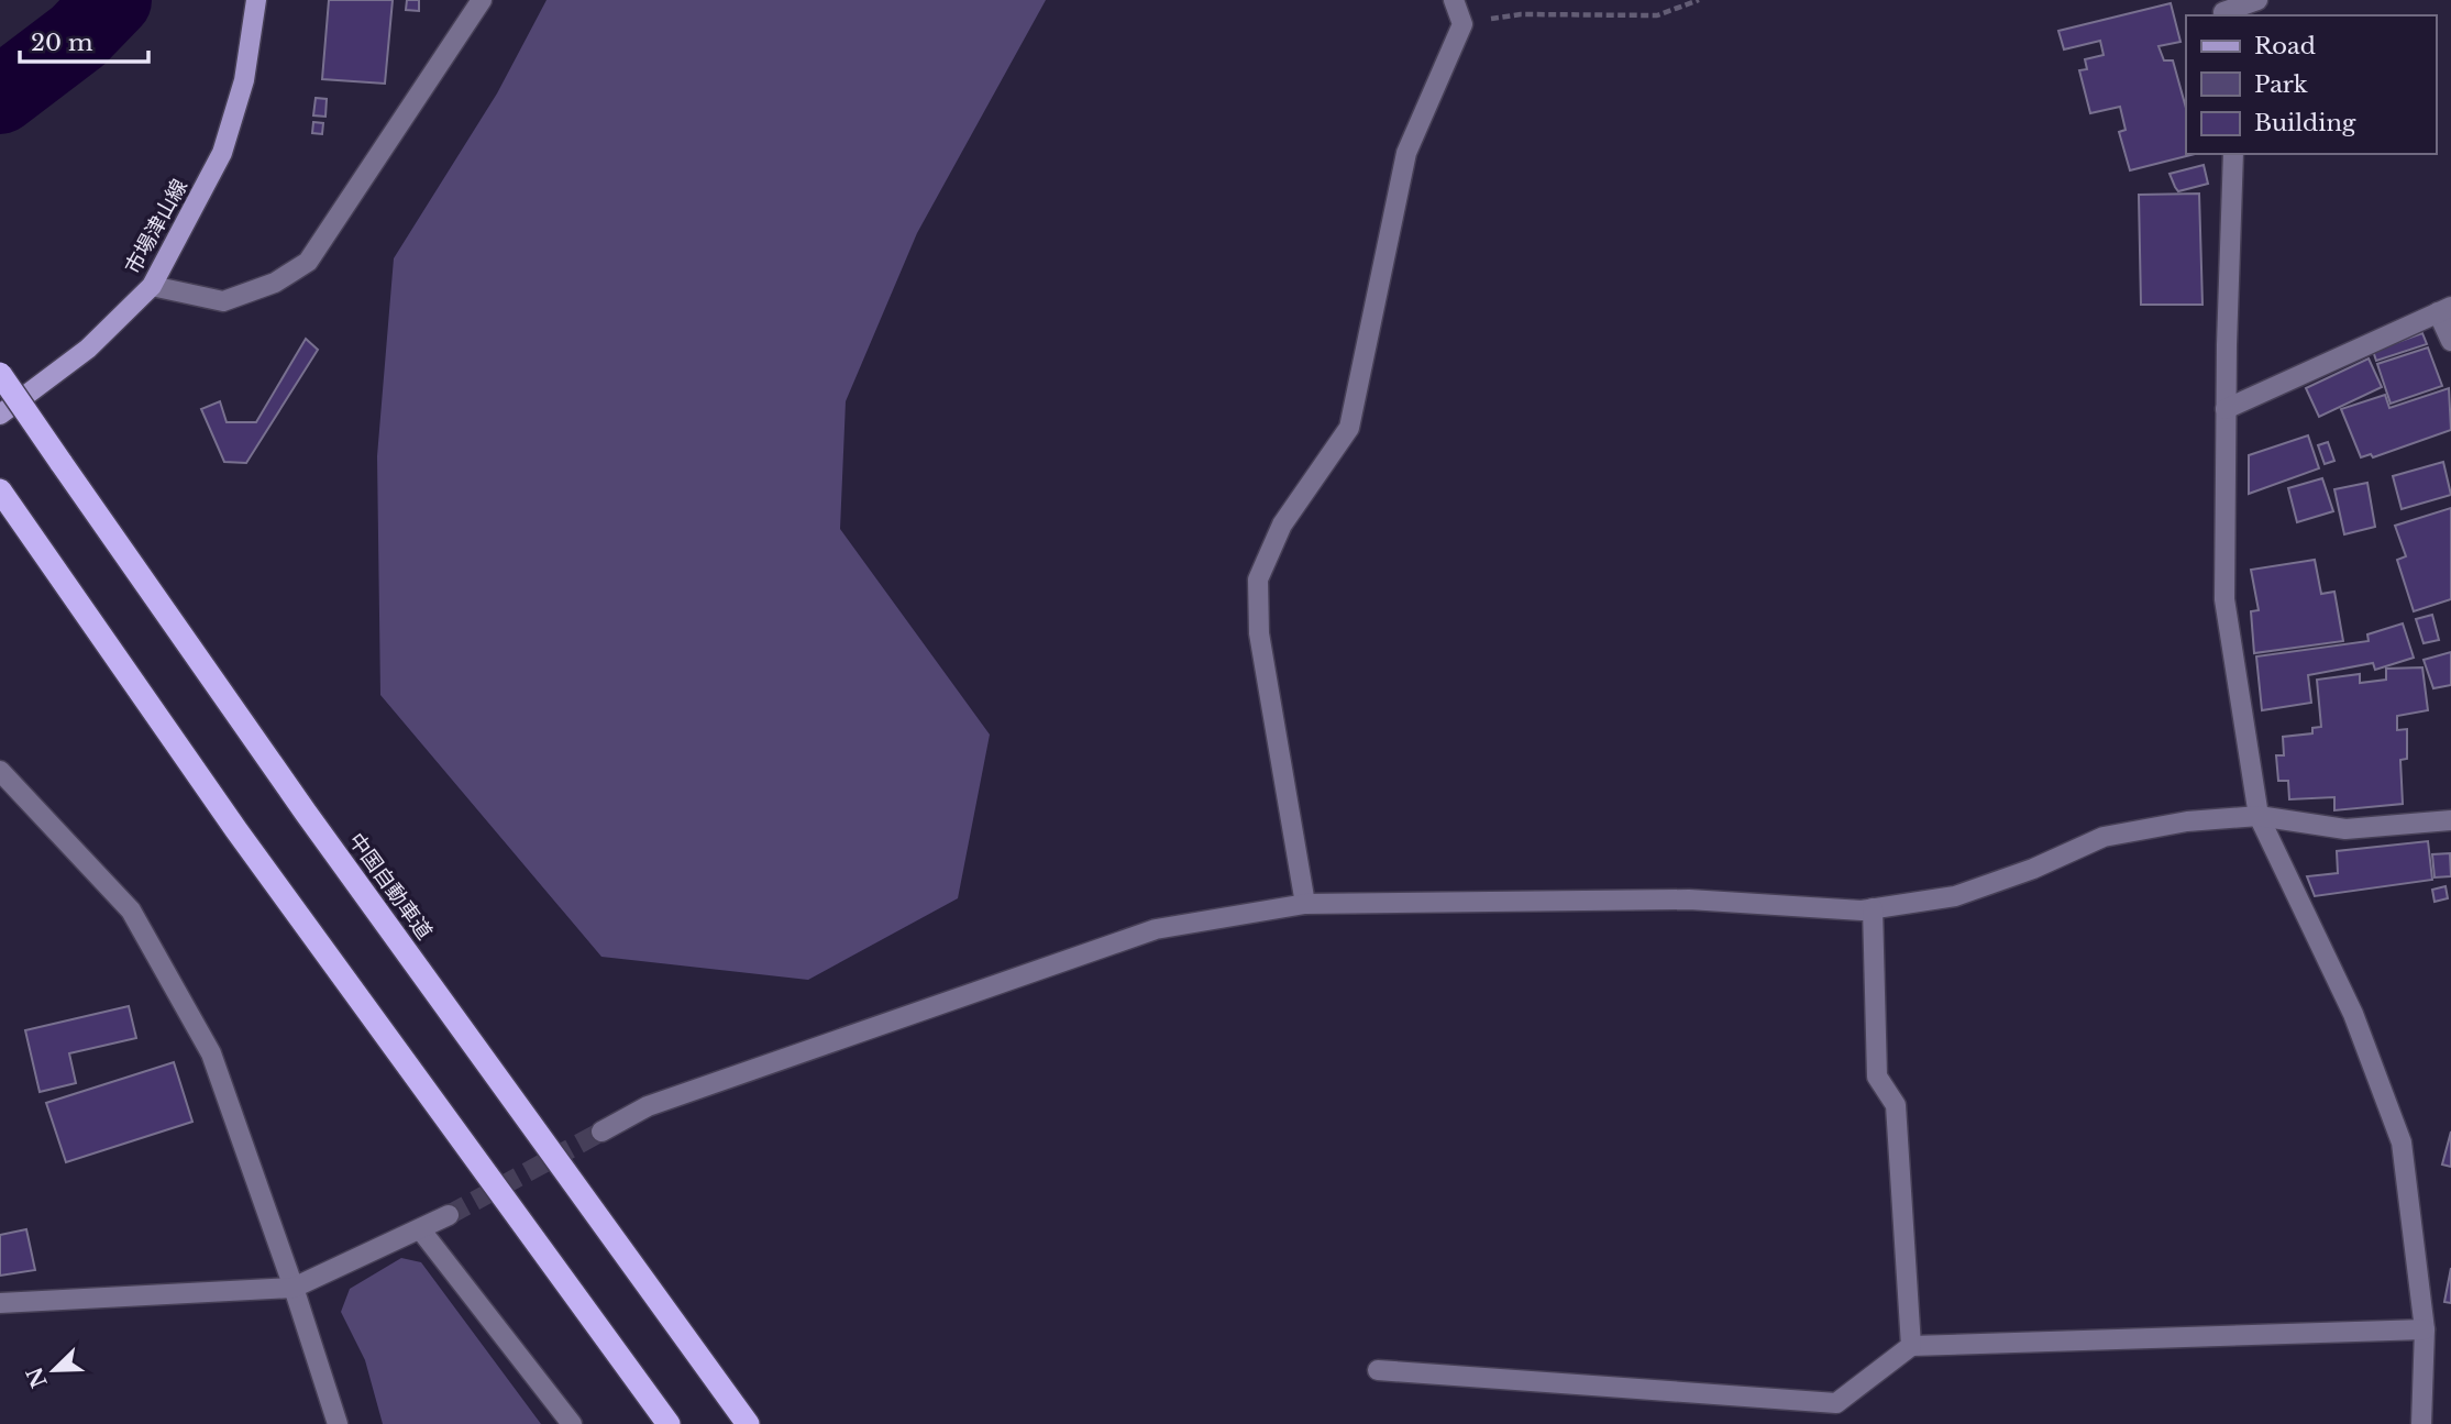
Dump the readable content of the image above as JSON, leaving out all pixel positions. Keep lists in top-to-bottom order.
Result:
{
  "streets": {
    "highway": ["中国自動車道"],
    "main road": ["市場津山線"]
  },
  "legend": ["Road", "Park", "Building"],
  "scale_bar": "20 m",
  "north": "bottom left"
}
